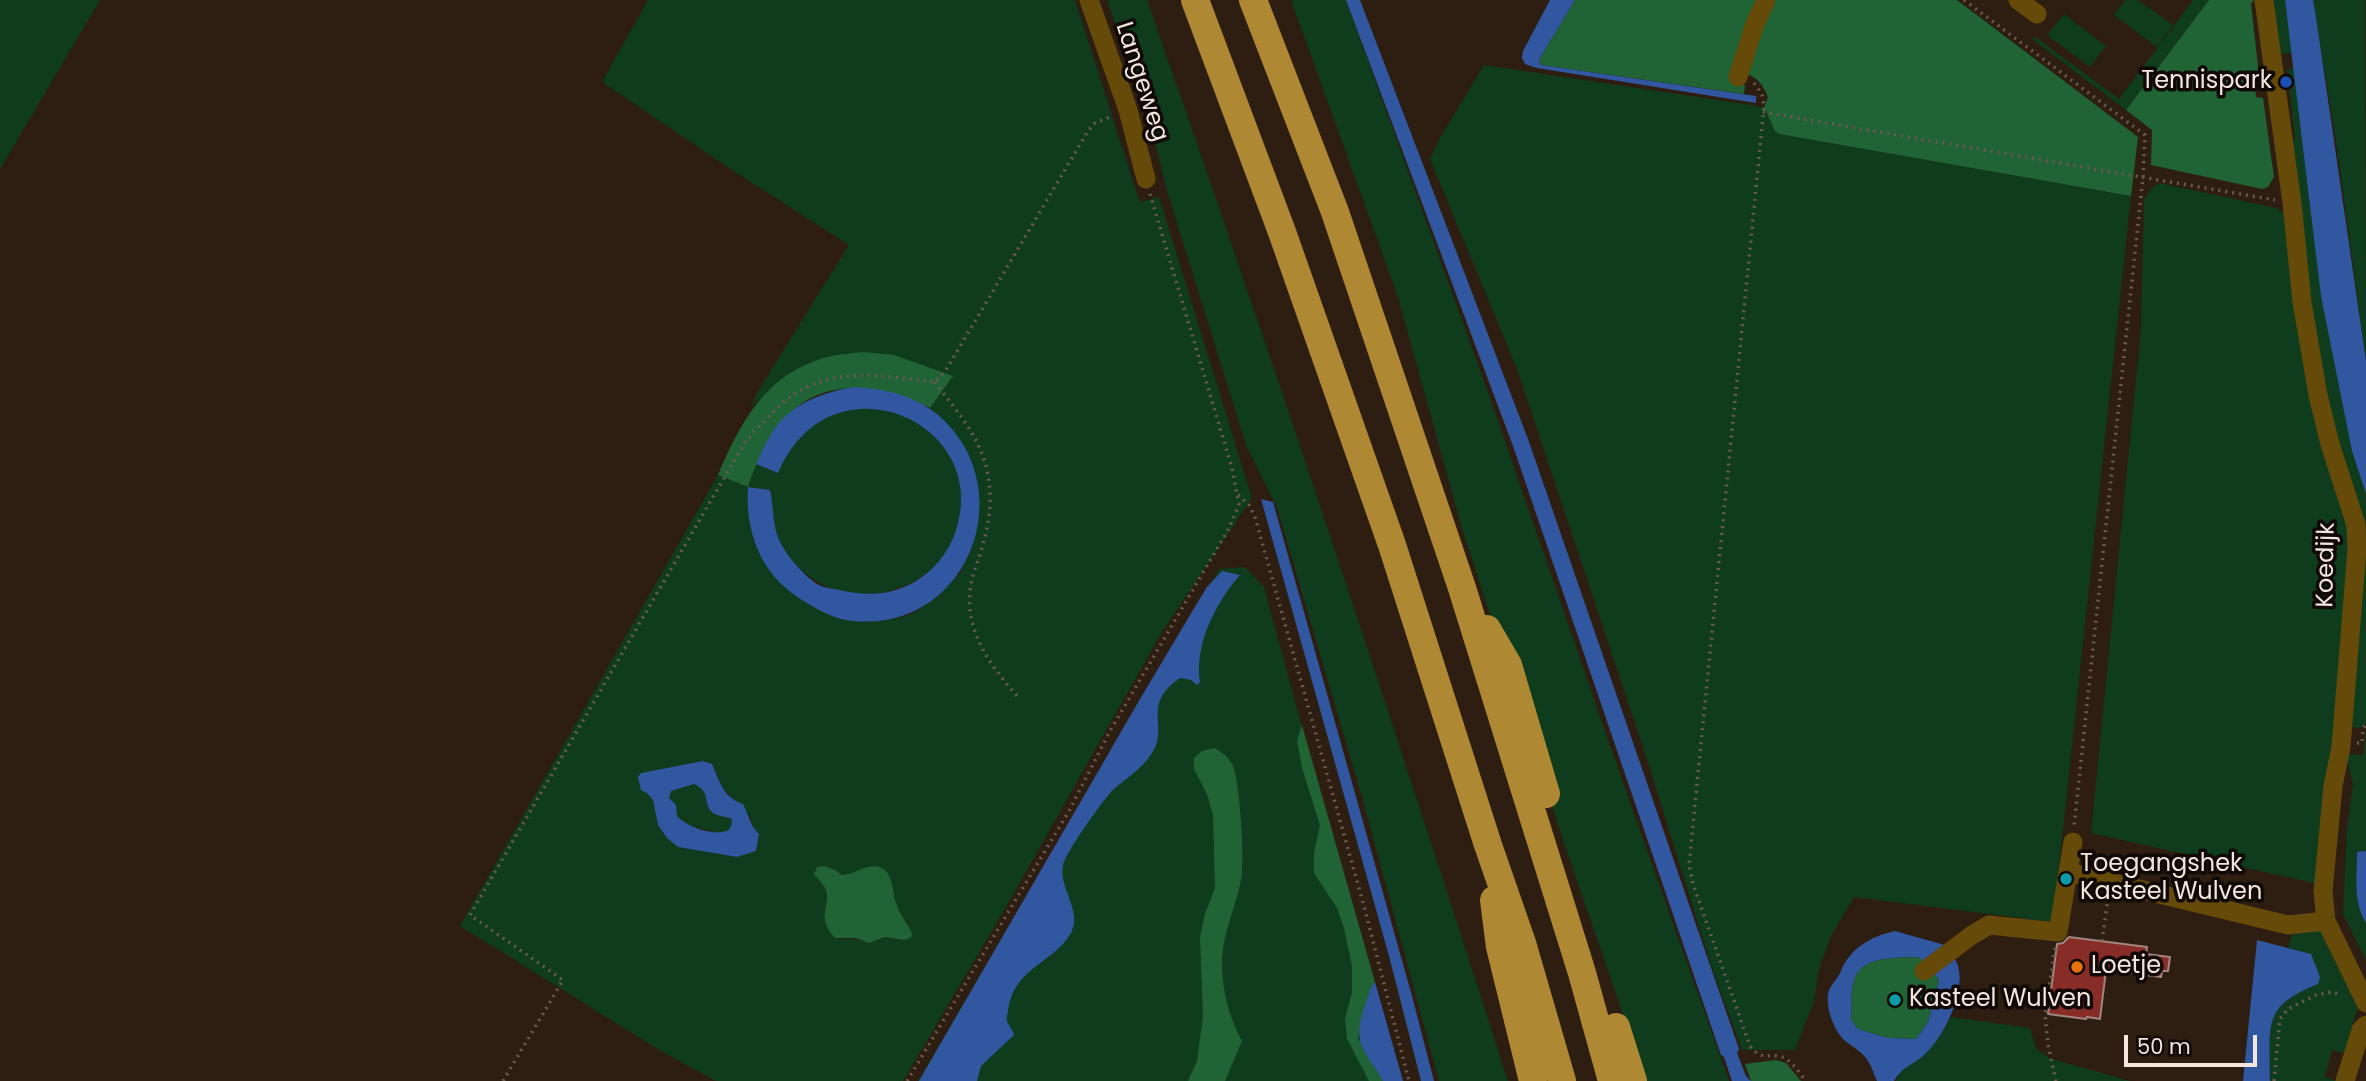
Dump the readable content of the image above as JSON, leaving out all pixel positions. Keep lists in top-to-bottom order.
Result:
{
  "streets": {
    "street": ["Langeweg", "Koedijk"]
  },
  "places": [
    "Tennispark",
    "Toegangshek Kasteel Wulven",
    "Loetje",
    "Kasteel Wulven"
  ],
  "scale_bar": "50 m"
}
